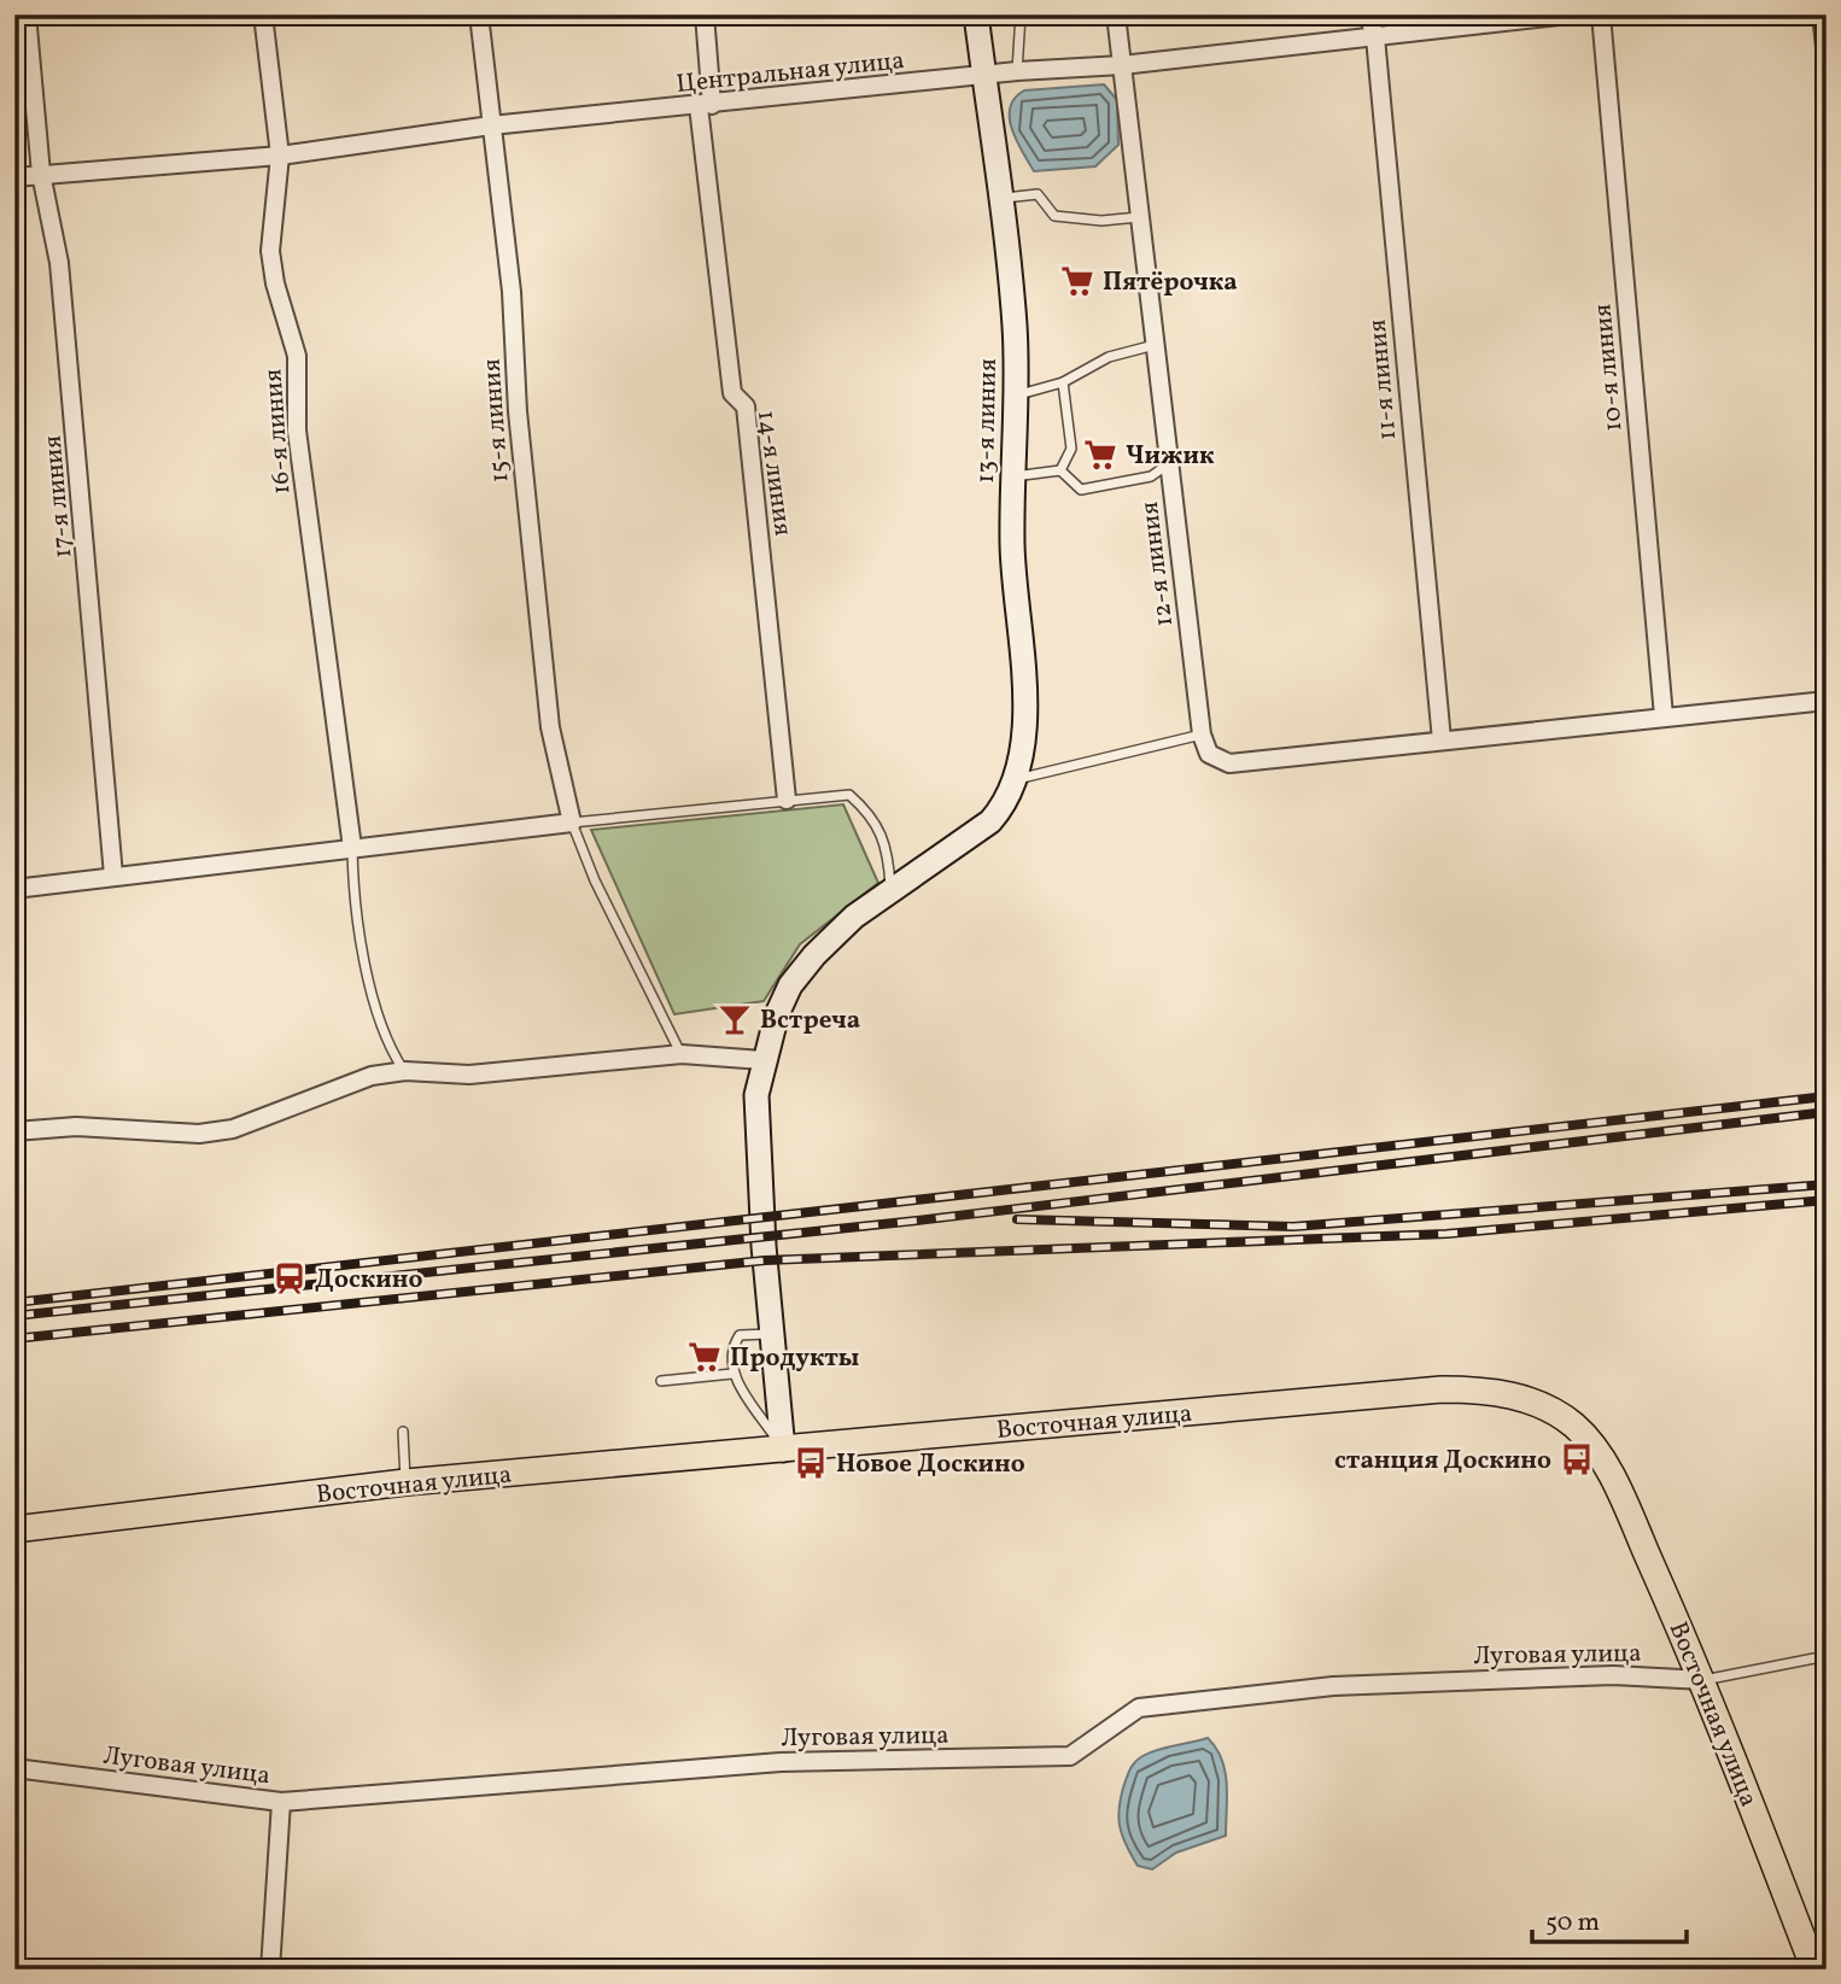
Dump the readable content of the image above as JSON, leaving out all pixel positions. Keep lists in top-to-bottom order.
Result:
{
  "streets": {
    "main road": ["Восточная улица"],
    "street": [
      "Центральная улица",
      "10-я линия",
      "11-я линия",
      "15-я линия",
      "13-я линия",
      "16-я линия",
      "14-я линия",
      "17-я линия",
      "12-я линия",
      "Луговая улица"
    ]
  },
  "crossings": [
    ["Центральная улица", "11-я линия"],
    ["Центральная улица", "15-я линия"],
    ["Центральная улица", "13-я линия"],
    ["Центральная улица", "16-я линия"],
    ["Центральная улица", "14-я линия"],
    ["Центральная улица", "17-я линия"],
    ["Центральная улица", "12-я линия"],
    ["11-я линия", "12-я линия"],
    ["Восточная улица", "Луговая улица"]
  ],
  "places": {
    "supermarket": ["Пятёрочка", "Чижик", "Продукты"],
    "bar": ["Встреча"],
    "station": ["Доскино"],
    "bus stop": ["станция Доскино", "Новое Доскино"]
  },
  "scale_bar": "50 m"
}
